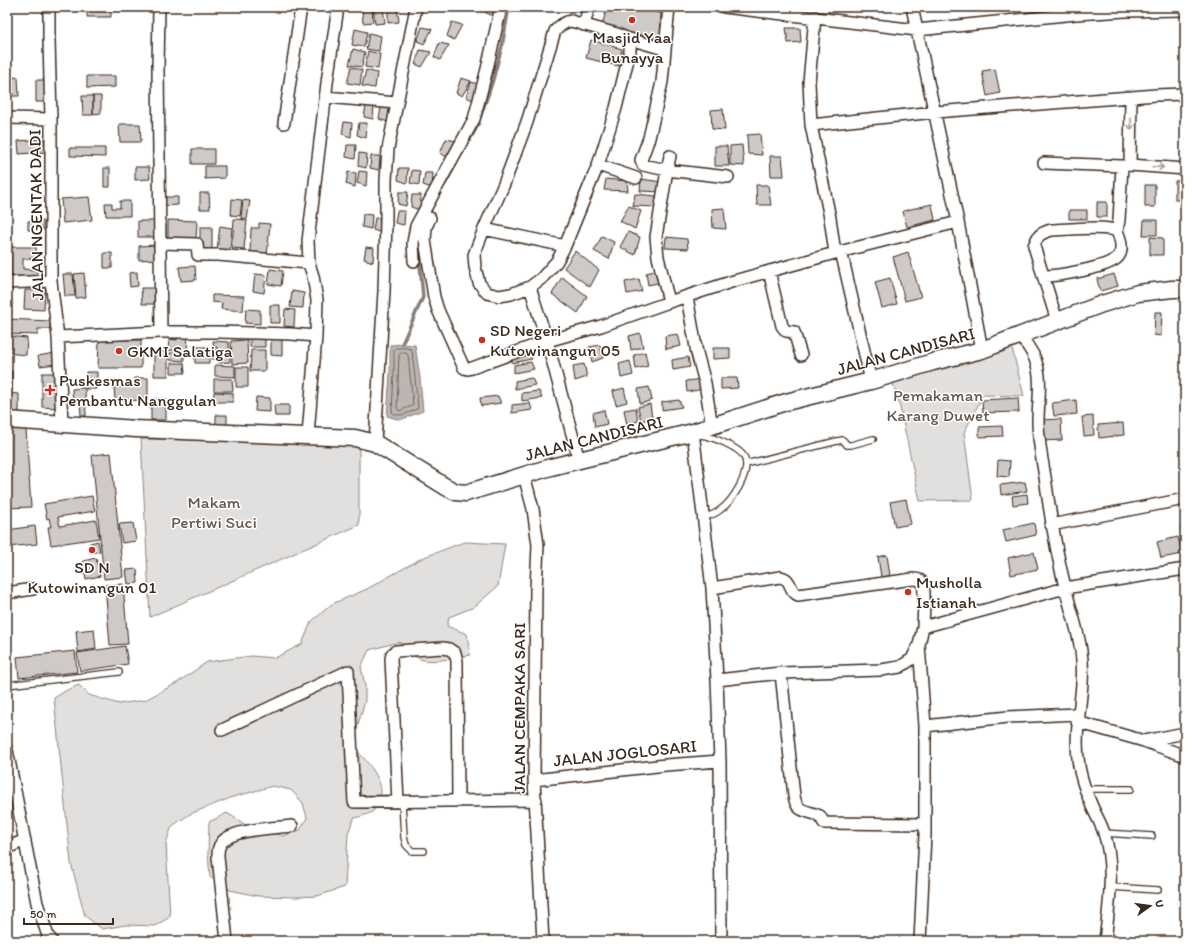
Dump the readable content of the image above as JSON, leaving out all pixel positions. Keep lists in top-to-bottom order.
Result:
{
  "streets": {
    "street": [
      "JALAN NGENTAK DADI",
      "JALAN CANDISARI",
      "JALAN CEMPAKA SARI",
      "JALAN JOGLOSARI"
    ]
  },
  "crossings": [
    ["JALAN NGENTAK DADI", "JALAN CANDISARI"],
    ["JALAN CANDISARI", "JALAN CEMPAKA SARI"],
    ["JALAN CEMPAKA SARI", "JALAN JOGLOSARI"]
  ],
  "parks": ["Pemakaman Karang Duwet", "Makam Pertiwi Suci"],
  "places": {
    "other": [
      "Masjid Yaa Bunayya",
      "SD Negeri Kutowinangun 05",
      "GKMI Salatiga",
      "SD N Kutowinangun 01",
      "Musholla Istianah"
    ],
    "health": ["Puskesmas Pembantu Nanggulan"]
  },
  "scale_bar": "50 m",
  "north": "right"
}
